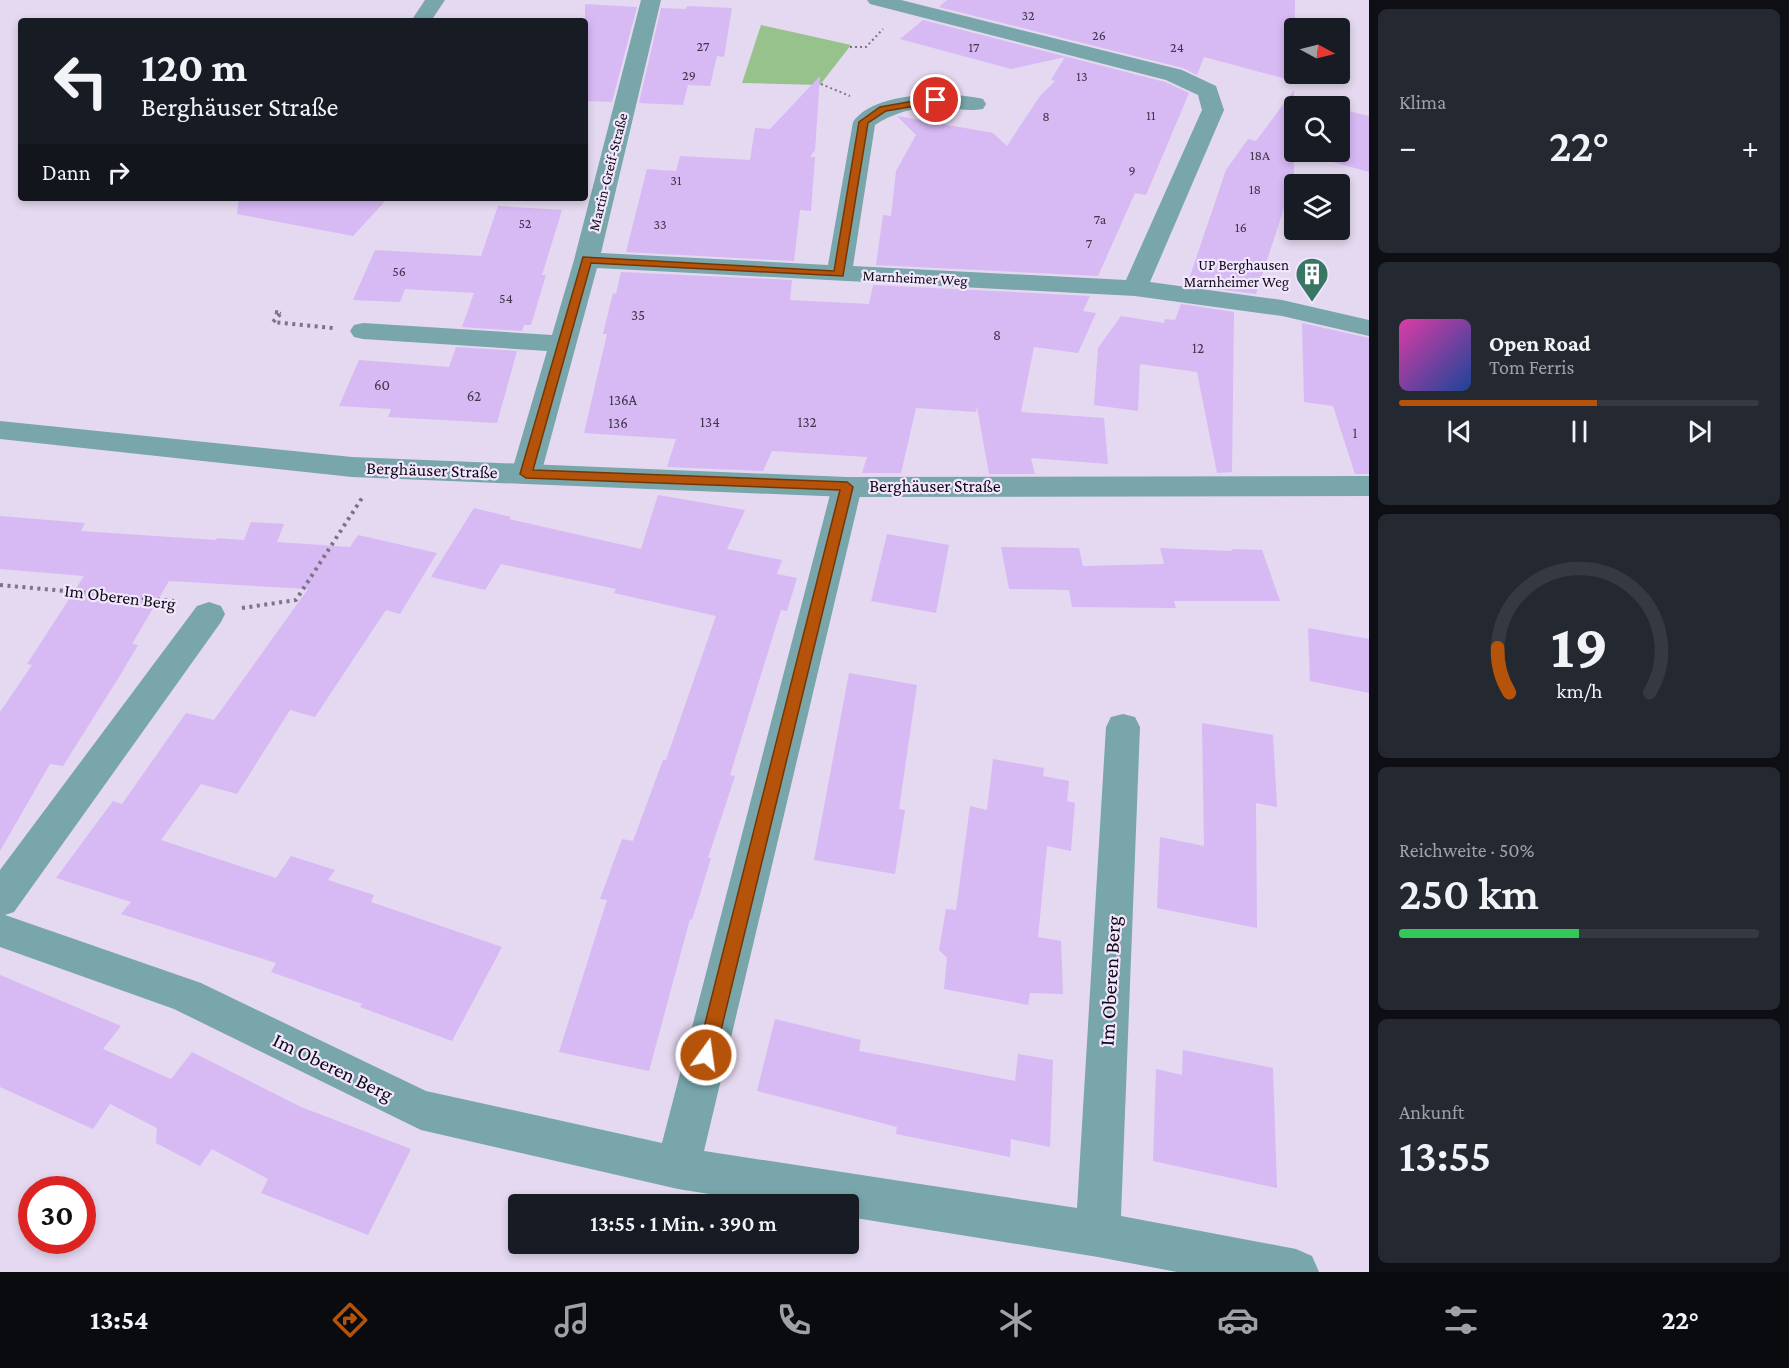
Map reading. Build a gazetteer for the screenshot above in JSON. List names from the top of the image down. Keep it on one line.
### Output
{"streets":{"street":["Martin-Greif-Straße","Marnheimer Weg","Berghäuser Straße","Im Oberen Berg"]},"crossings":[["Martin-Greif-Straße","Marnheimer Weg"],["Martin-Greif-Straße","Berghäuser Straße"]],"places":{"building":["UP Berghausen Marnheimer Weg"]},"house_numbers":["32","26","27","17","24","29","13","11","8","18A","9","31","18","7a","52","33","16","7","56","54","35","8","12","60","62","136A","134","132","136","1"],"north":"right","page":{"tile":["Klima",["Reichweite · 50%","250 km"],["Ankunft","13:55"]],"turn":["120 m","Berghäuser Straße"],"heat":["−","22°","+"],"then":"Dann","song":["Open Road","Tom Ferris"],"limit":"30","trip":"13:55 · 1 Min. · 390 m","tabs":["13:54","22°"],"gauge":["19","km/h"]}}
